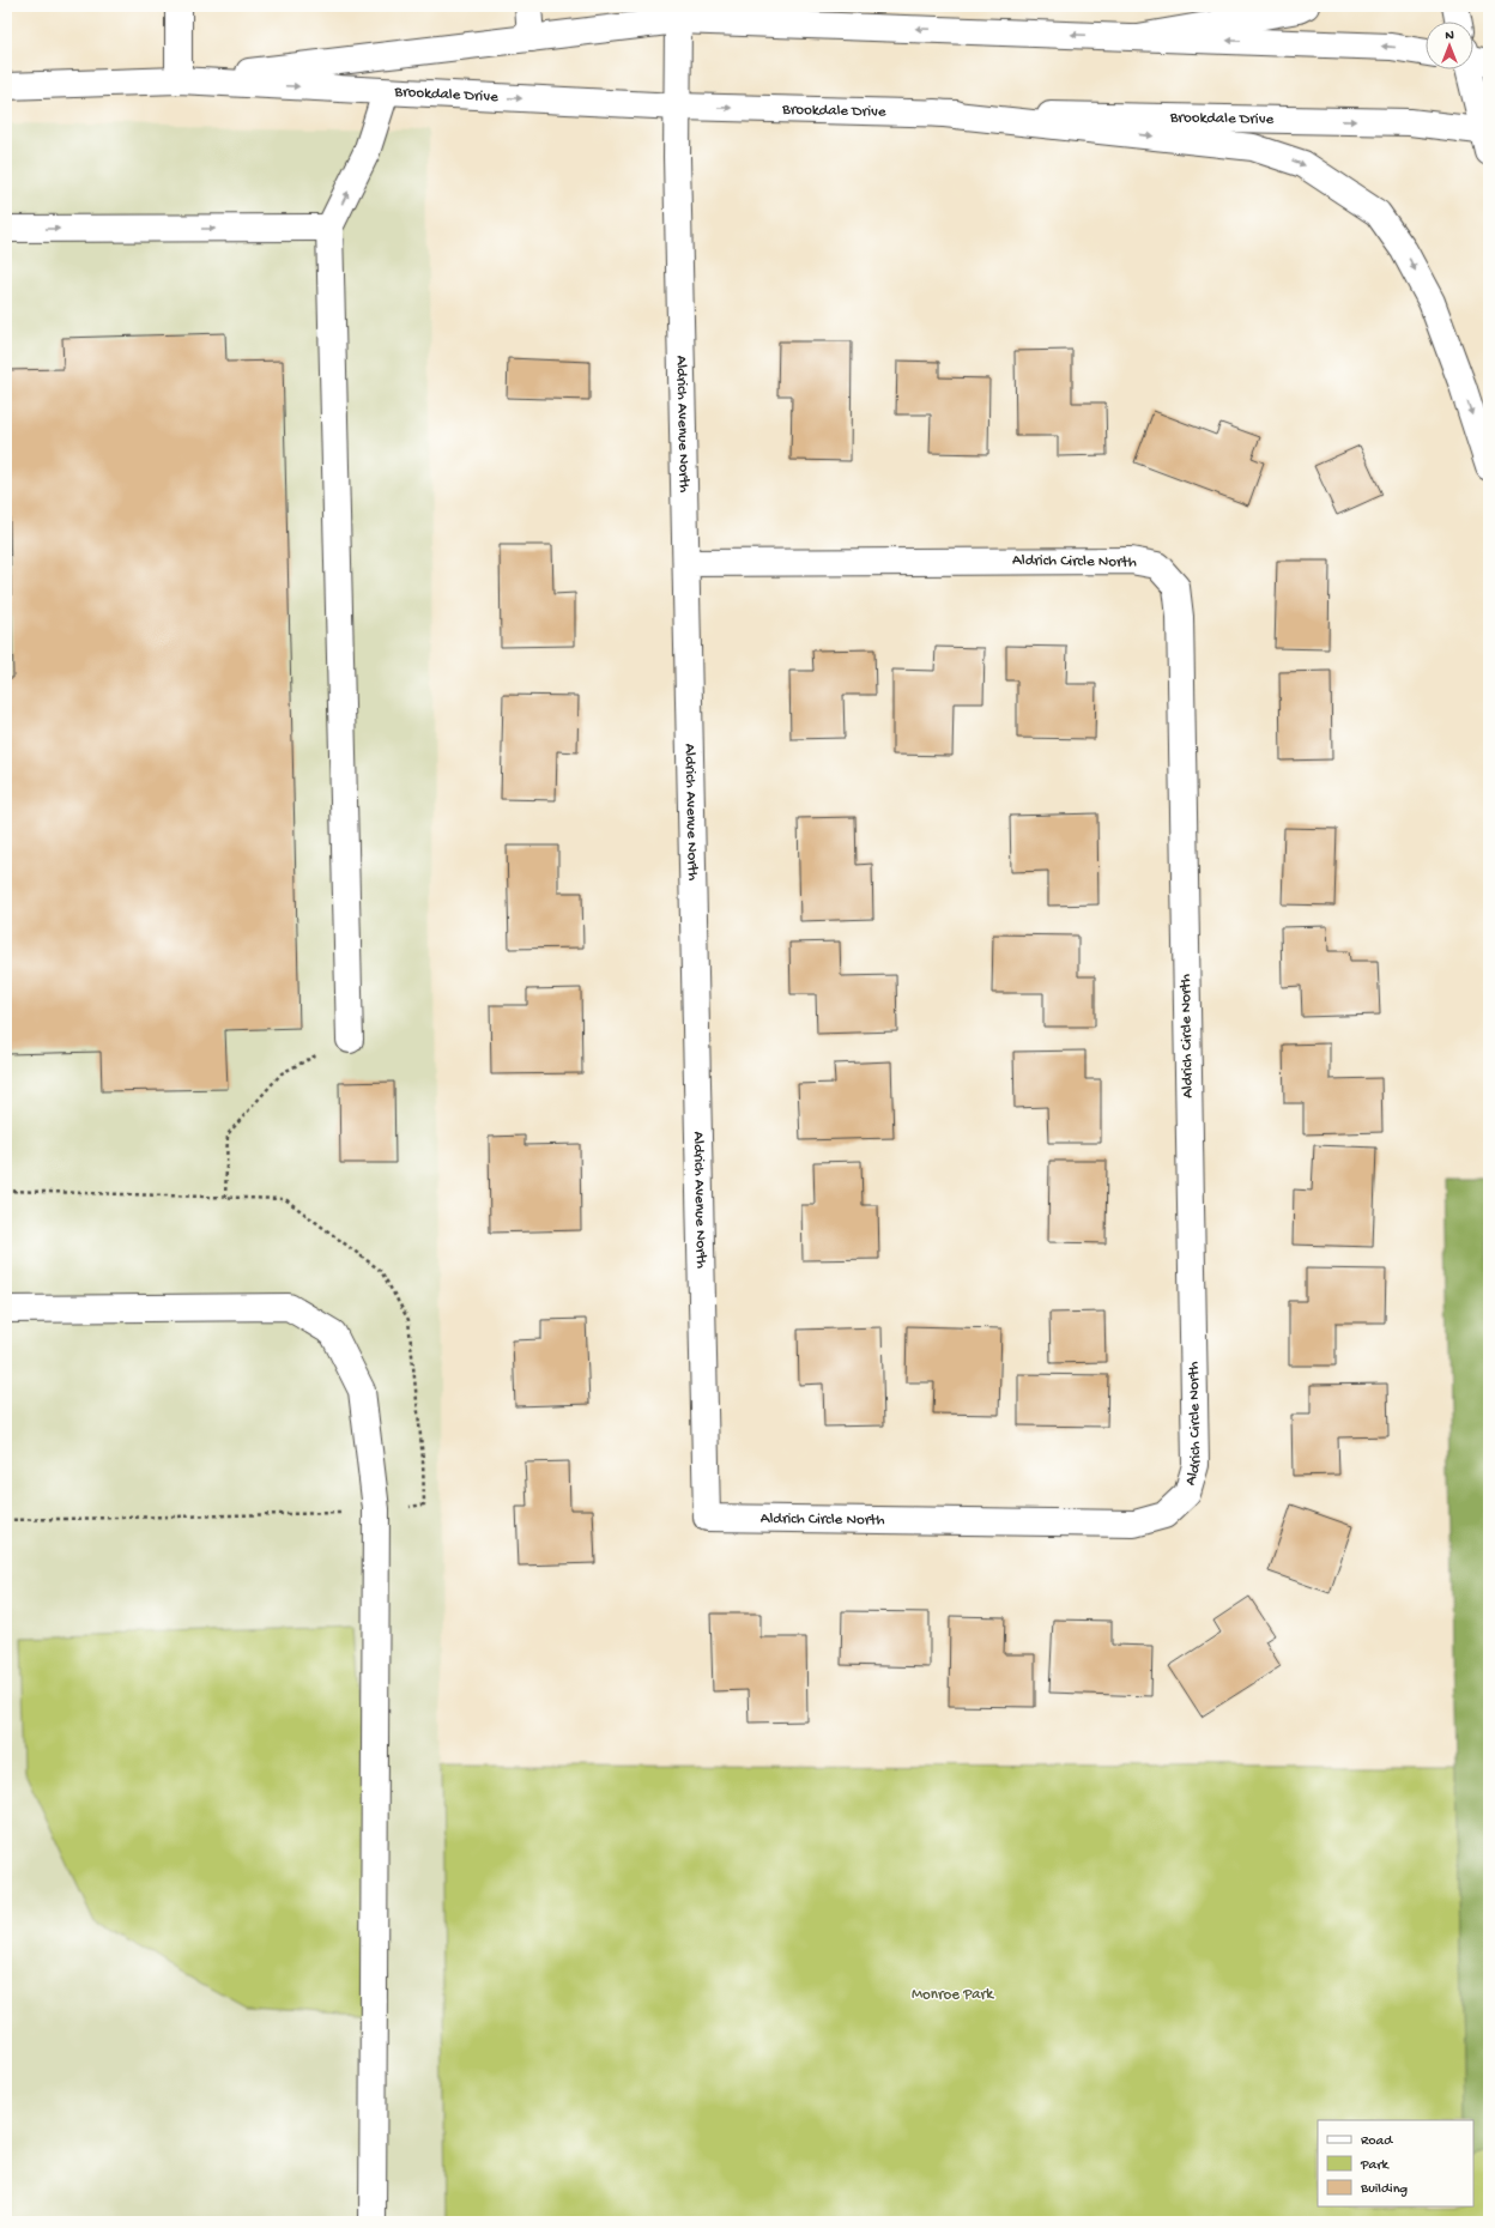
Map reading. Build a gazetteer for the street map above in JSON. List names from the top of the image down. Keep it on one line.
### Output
{"streets":{"main road":["Brookdale Drive","Aldrich Avenue North","Aldrich Circle North"]},"crossings":[["Brookdale Drive","Aldrich Avenue North"],["Aldrich Avenue North","Aldrich Circle North"]],"parks":["Monroe Park"],"legend":["Road","Park","Building"],"north":"top"}
